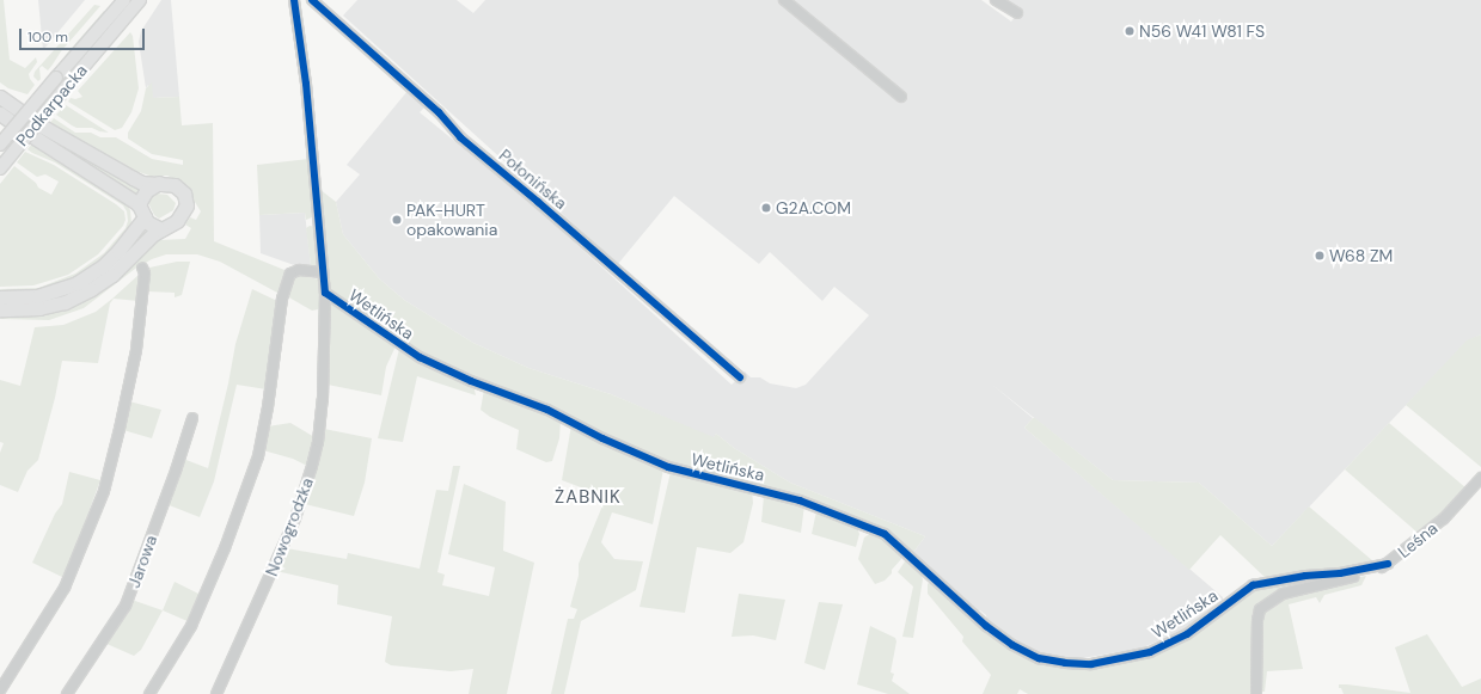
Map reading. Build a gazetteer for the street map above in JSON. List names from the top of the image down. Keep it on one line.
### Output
{"streets":{"main road":["Podkarpacka"],"street":["Połonińska","Wetlińska","Nowogrodzka","Leśna","Jarowa"]},"crossings":[["Wetlińska","Nowogrodzka"],["Wetlińska","Leśna"]],"districts":["ŻABNIK"],"places":["N56 W41 W81 FS","G2A.COM","PAK-HURT opakowania","W68 ZM"],"scale_bar":"100 m"}
